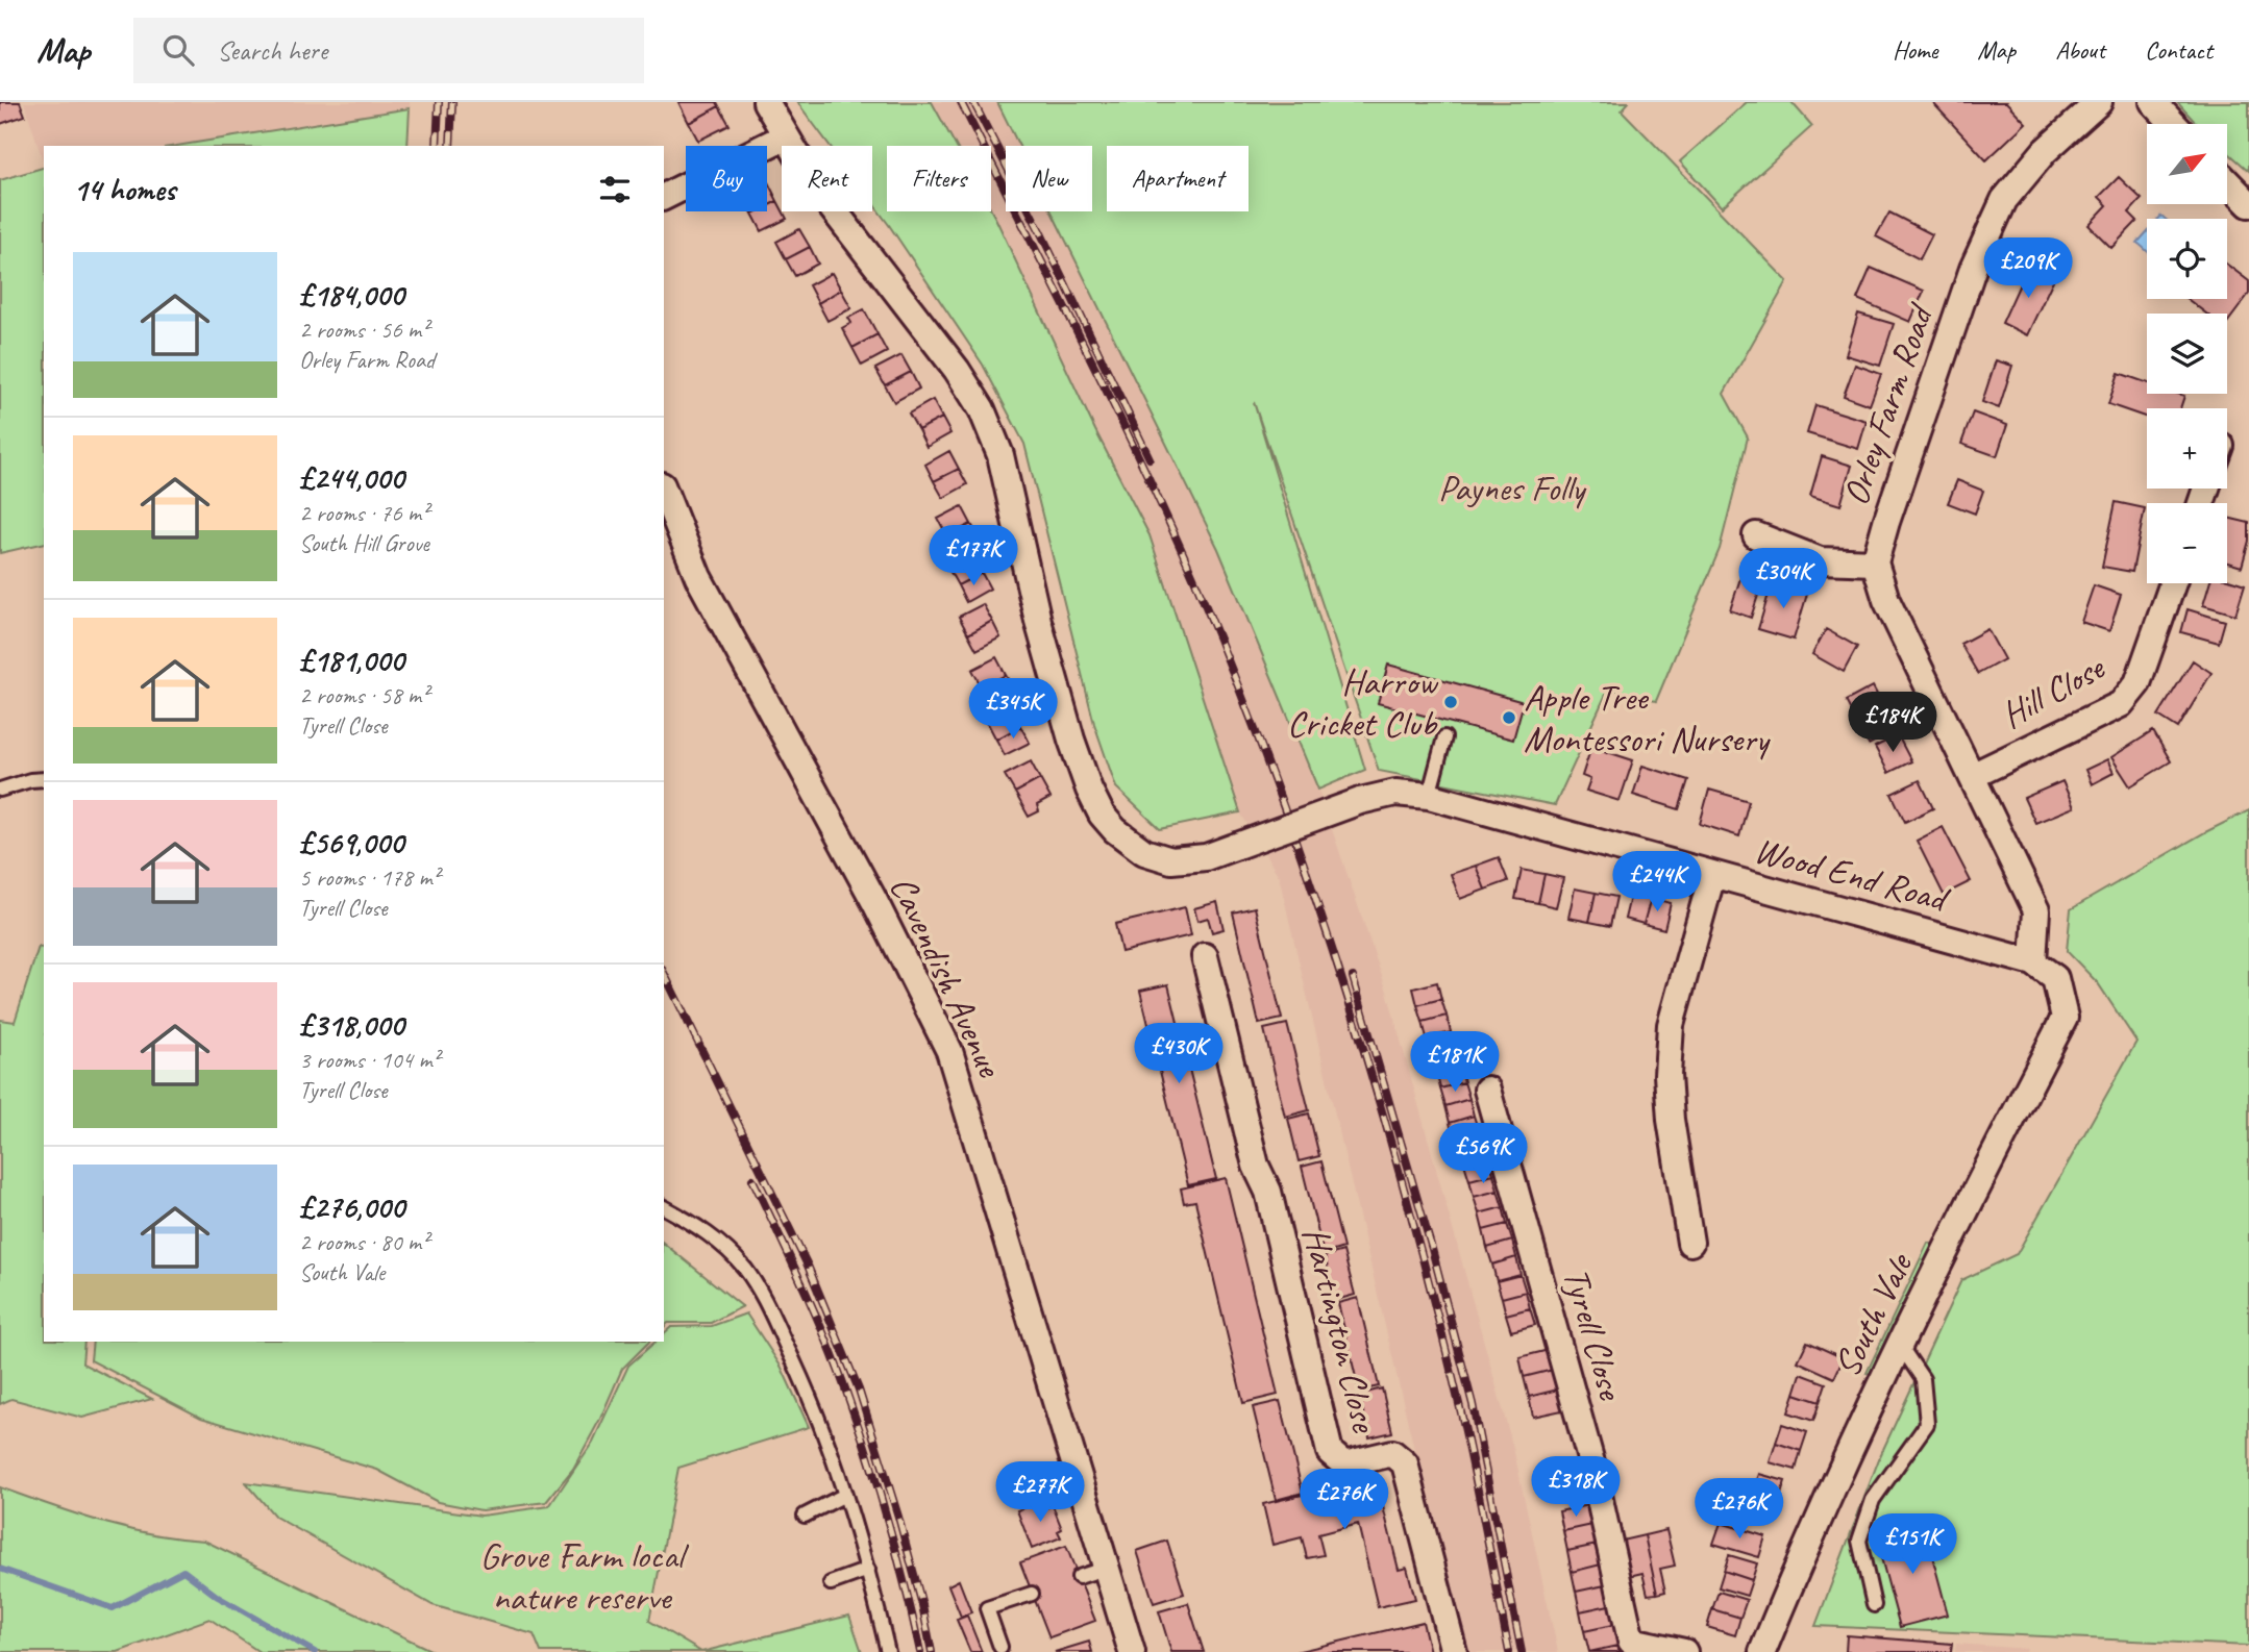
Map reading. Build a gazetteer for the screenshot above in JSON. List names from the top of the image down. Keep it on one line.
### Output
{"streets":{"street":["Orley Farm Road","Hill Close","Wood End Road","Cavendish Avenue","South Vale","Hartington Close","Tyrell Close"]},"crossings":[["Orley Farm Road","Hill Close"],["Orley Farm Road","Wood End Road"],["Orley Farm Road","South Vale"],["Wood End Road","South Vale"]],"parks":["Paynes Folly","Grove Farm local nature reserve"],"places":["Harrow Cricket Club","Apple Tree Montessori Nursery"],"north":"top right","page":{"header":"Map","search":"Search here","nav":["Home","Map","About","Contact"],"map_buttons":["+","−"],"chip":["Buy","Rent","Filters","New","Apartment"],"heading":"14 homes","list":[{"name":"£184,000","note":"2 rooms · 56 m² · Orley Farm Road"},{"name":"£244,000","note":"2 rooms · 76 m² · South Hill Grove"},{"name":"£181,000","note":"2 rooms · 58 m² · Tyrell Close"},{"name":"£569,000","note":"5 rooms · 178 m² · Tyrell Close"},{"name":"£318,000","note":"3 rooms · 104 m² · Tyrell Close"},{"name":"£276,000","note":"2 rooms · 80 m² · South Vale"}],"price":["£209K","£177K","£304K","£345K","£184K","£244K","£430K","£181K","£569K","£318K","£277K","£276K","£276K","£151K"]}}
